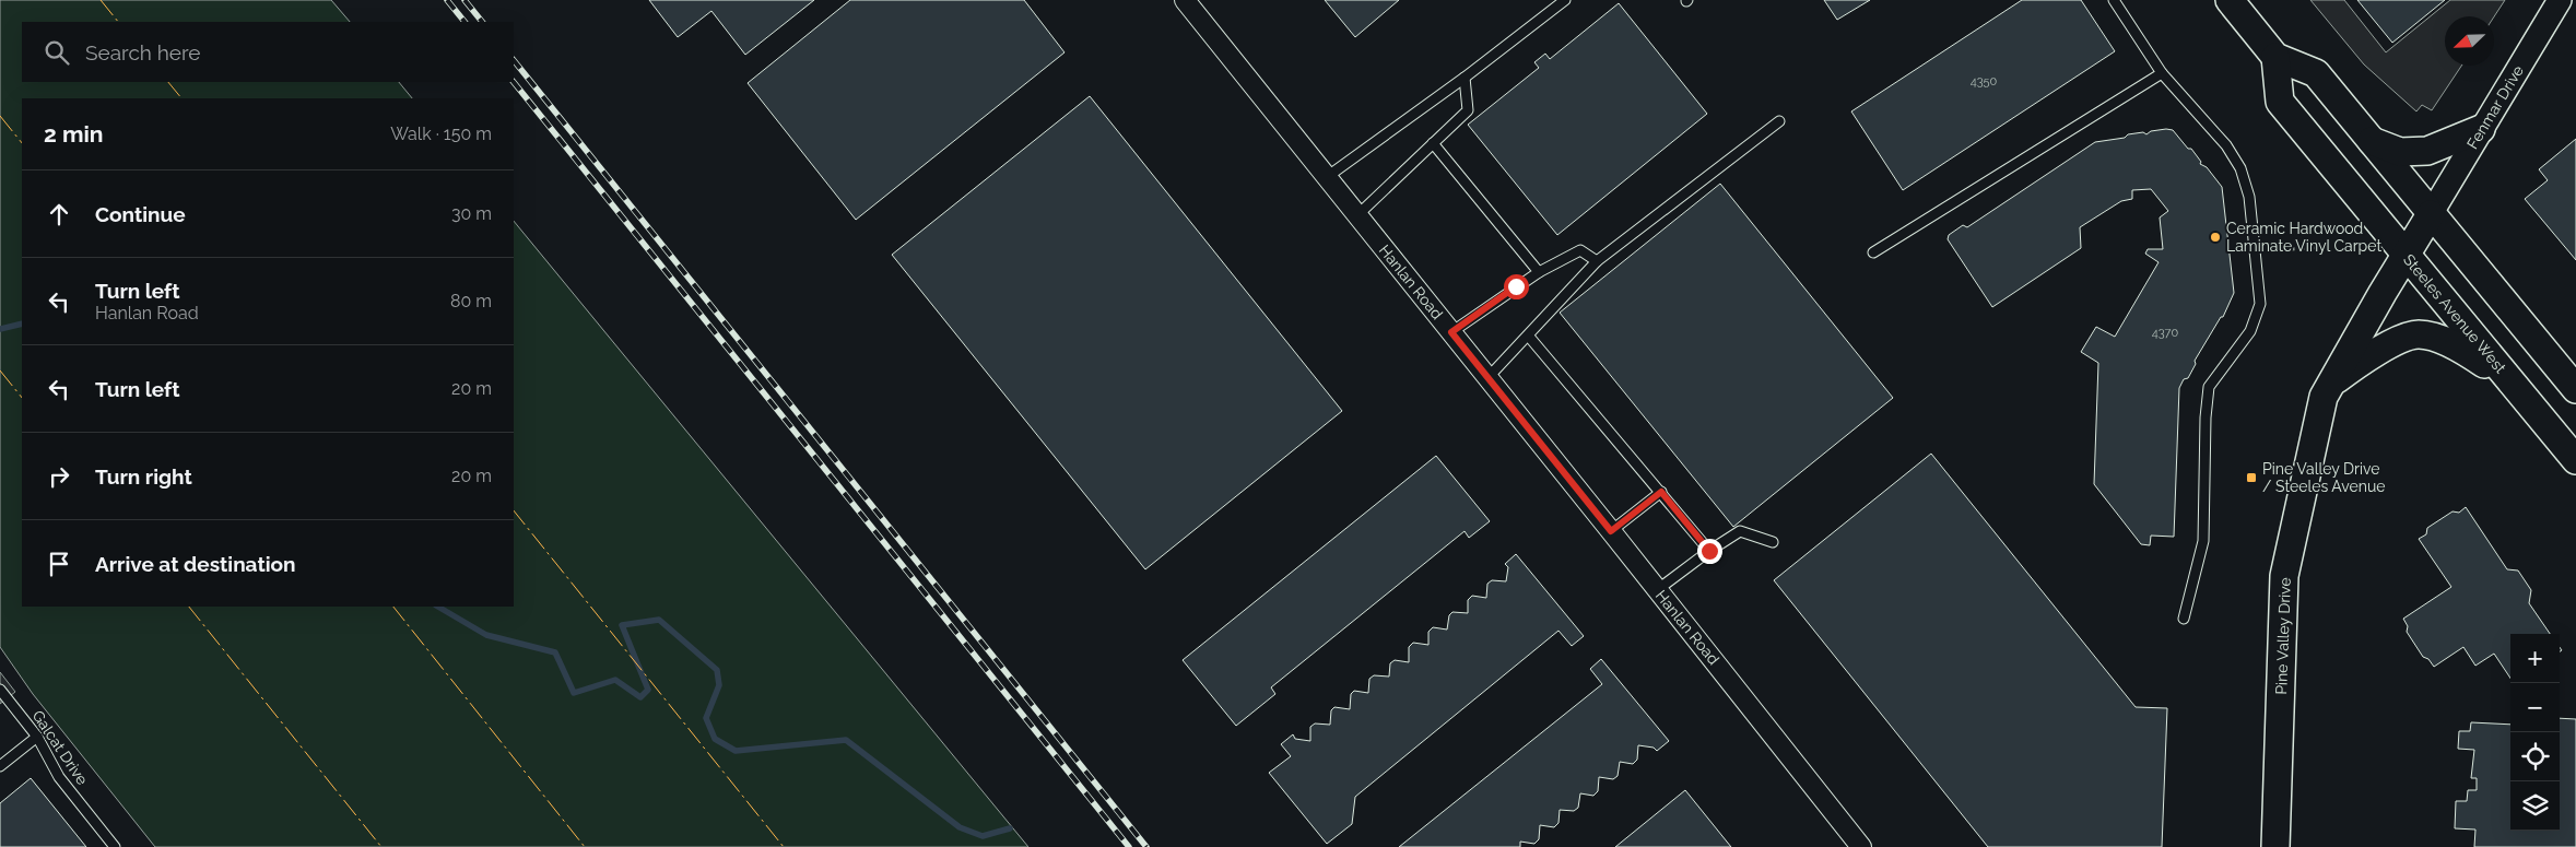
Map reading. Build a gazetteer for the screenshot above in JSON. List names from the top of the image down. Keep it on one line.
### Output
{"streets":{"main road":["Steeles Avenue West","Pine Valley Drive"],"street":["Fenmar Drive","Hanlan Road"],"lane":["Galcat Drive"]},"crossings":[["Fenmar Drive","Pine Valley Drive"],["Steeles Avenue West","Pine Valley Drive"]],"places":{"other":["Ceramic Hardwood Laminate Vinyl Carpet"],"transit":["Pine Valley Drive / Steeles Avenue"]},"house_numbers":["4350","4370"],"north":"bottom left","page":{"search":"Search here","heading":["2 min","Walk · 150 m"],"list":[["Continue","30 m"],["Turn left","Hanlan Road","80 m"],["Turn left","20 m"],["Turn right","20 m"],"Arrive at destination"],"map_buttons":["+","−"]}}
